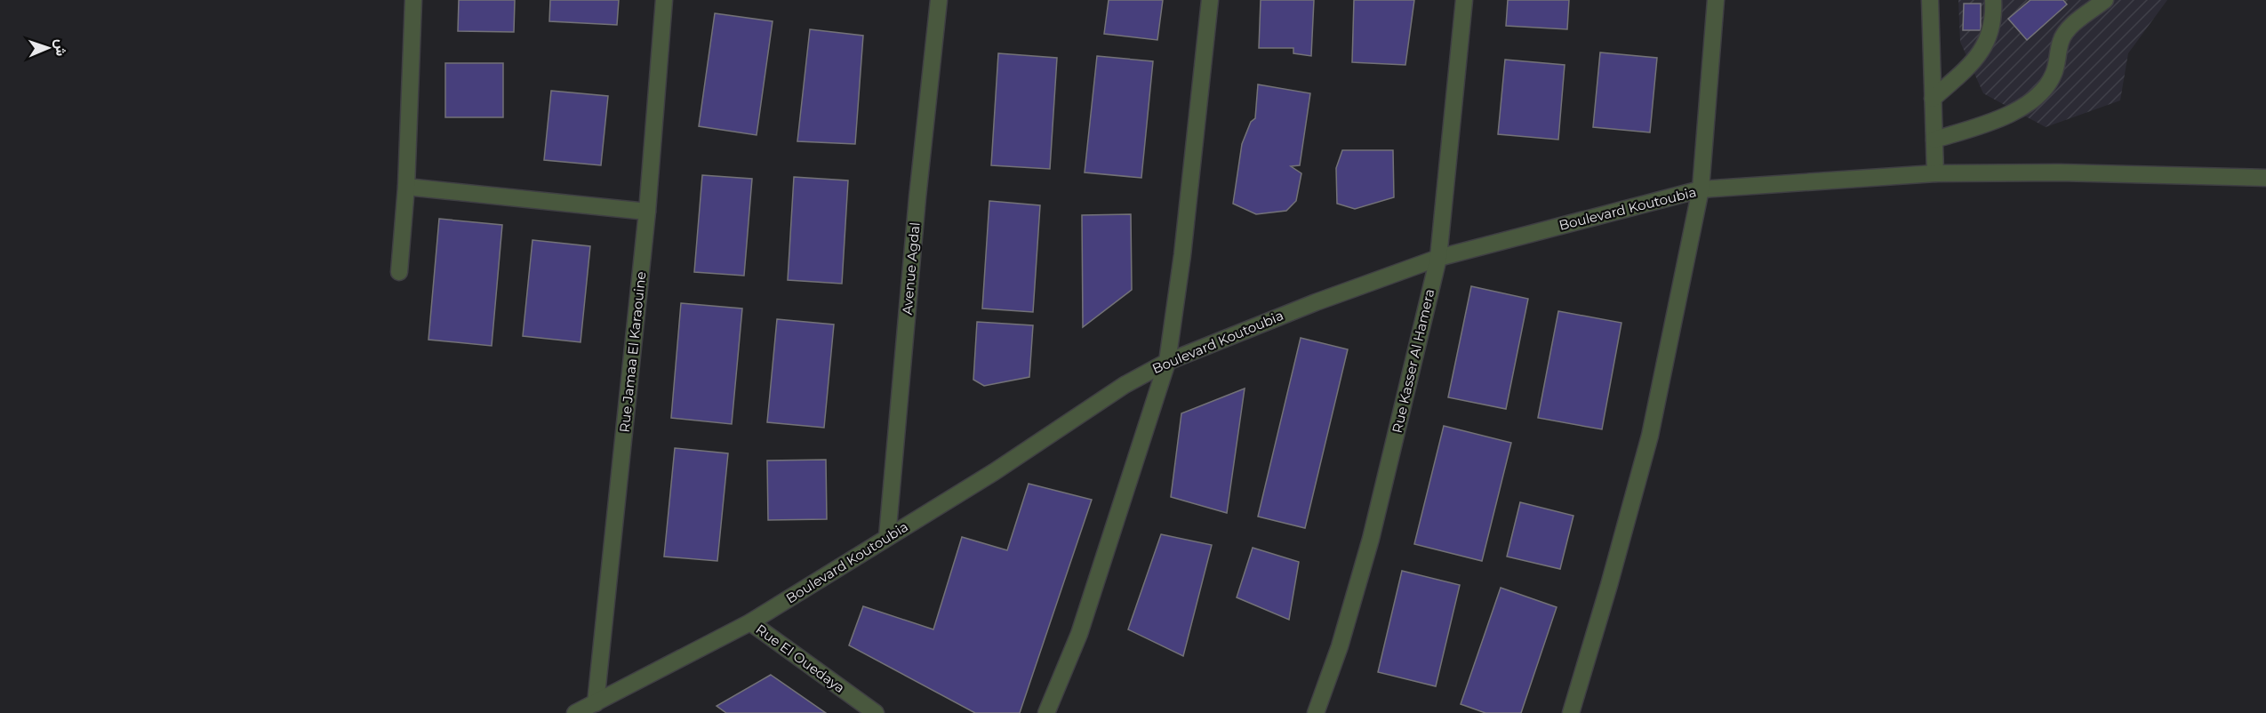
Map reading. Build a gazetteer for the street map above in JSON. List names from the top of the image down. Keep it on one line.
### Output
{"streets":{"street":["Boulevard Koutoubia","Avenue Agdal","Rue Jamaa El Karaouine","Rue Kasser Al Hamera","Rue El Ouedaya"]},"crossings":[["Boulevard Koutoubia","Avenue Agdal"],["Boulevard Koutoubia","Rue Jamaa El Karaouine"],["Boulevard Koutoubia","Rue Kasser Al Hamera"],["Boulevard Koutoubia","Rue El Ouedaya"]],"north":"right"}
